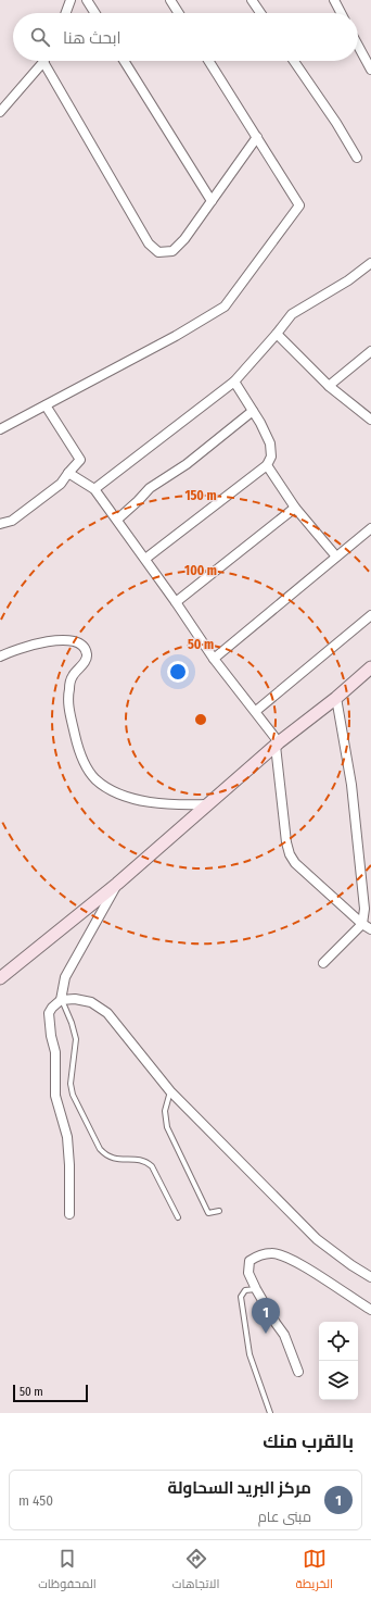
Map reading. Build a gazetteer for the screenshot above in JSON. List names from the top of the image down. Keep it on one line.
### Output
{"scale_bar":"50 m","page":{"search":"ابحث هنا","pins":"1","scale":"50 m","heading":"بالقرب منك","list":[{"mark":"1","name":"مركز البريد السحاولة","note":"مبنى عام","value":"450 m"}],"nav":["الخريطة","الاتجاهات","المحفوظات"]},"rings":["150 m","100 m","50 m"]}
